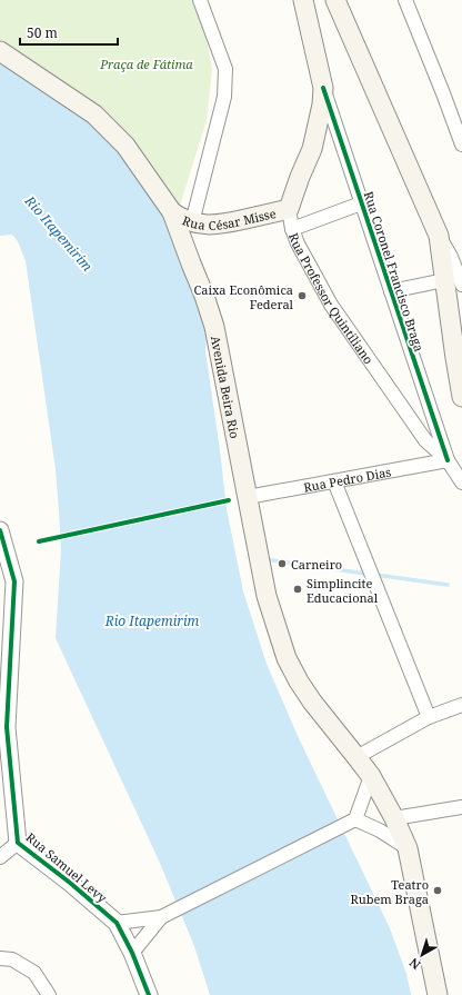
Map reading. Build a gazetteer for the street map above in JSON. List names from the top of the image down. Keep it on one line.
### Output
{"streets":{"main road":["Rua César Misse","Rua Coronel Francisco Braga","Rua Professor Quintiliano","Avenida Beira Rio"],"street":["Rua Pedro Dias","Rua Samuel Levy"]},"crossings":[["Rua César Misse","Rua Professor Quintiliano"],["Rua César Misse","Avenida Beira Rio"],["Rua Coronel Francisco Braga","Rua Professor Quintiliano"],["Rua Coronel Francisco Braga","Rua Pedro Dias"],["Rua Professor Quintiliano","Rua Pedro Dias"],["Avenida Beira Rio","Rua Pedro Dias"]],"water":["Rio Itapemirim"],"parks":["Praça de Fátima"],"places":["Caixa Econômica Federal","Carneiro","Simplincite Educacional","Teatro Rubem Braga"],"scale_bar":"50 m","north":"bottom left"}
